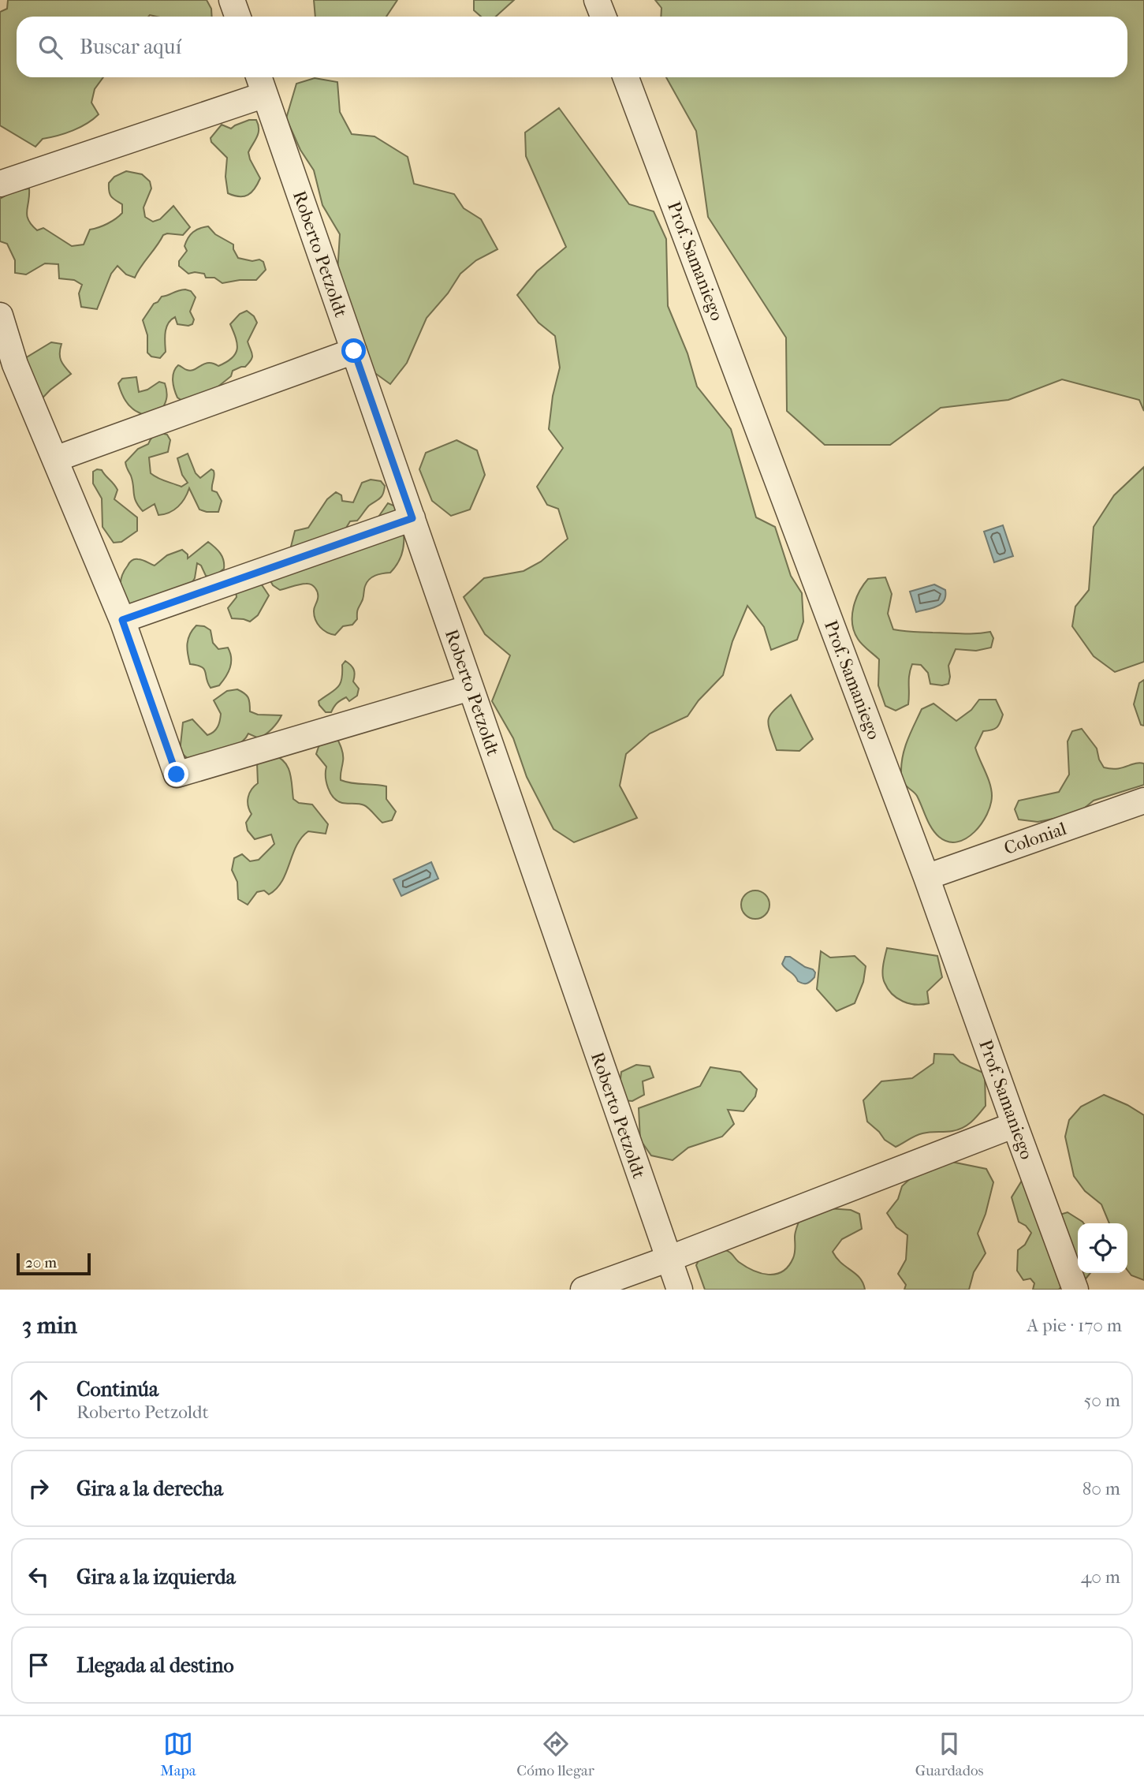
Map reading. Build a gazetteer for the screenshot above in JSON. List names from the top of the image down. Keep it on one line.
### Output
{"streets":{"street":["Roberto Petzoldt","Prof. Samaniego","Colonial"]},"crossings":[["Prof. Samaniego","Colonial"]],"scale_bar":"20 m","page":{"search":"Buscar aquí","scale":"20 m","heading":["3 min","A pie · 170 m"],"list":[["Continúa","Roberto Petzoldt","50 m"],["Gira a la derecha","80 m"],["Gira a la izquierda","40 m"],"Llegada al destino"],"nav":["Mapa","Cómo llegar","Guardados"]}}
